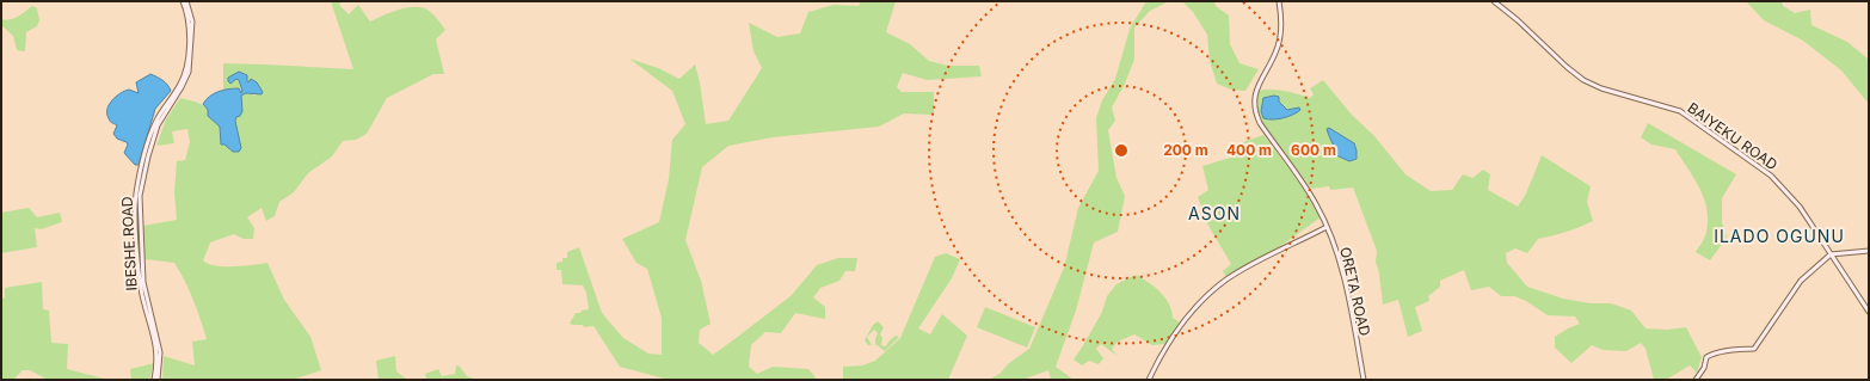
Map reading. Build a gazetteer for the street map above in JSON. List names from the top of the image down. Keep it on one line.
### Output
{"streets":{"main road":["BAIYEKU ROAD","IBESHE ROAD","ORETA ROAD"]},"districts":["ASON","ILADO OGUNU"],"rings":["200 m","400 m","600 m"]}
